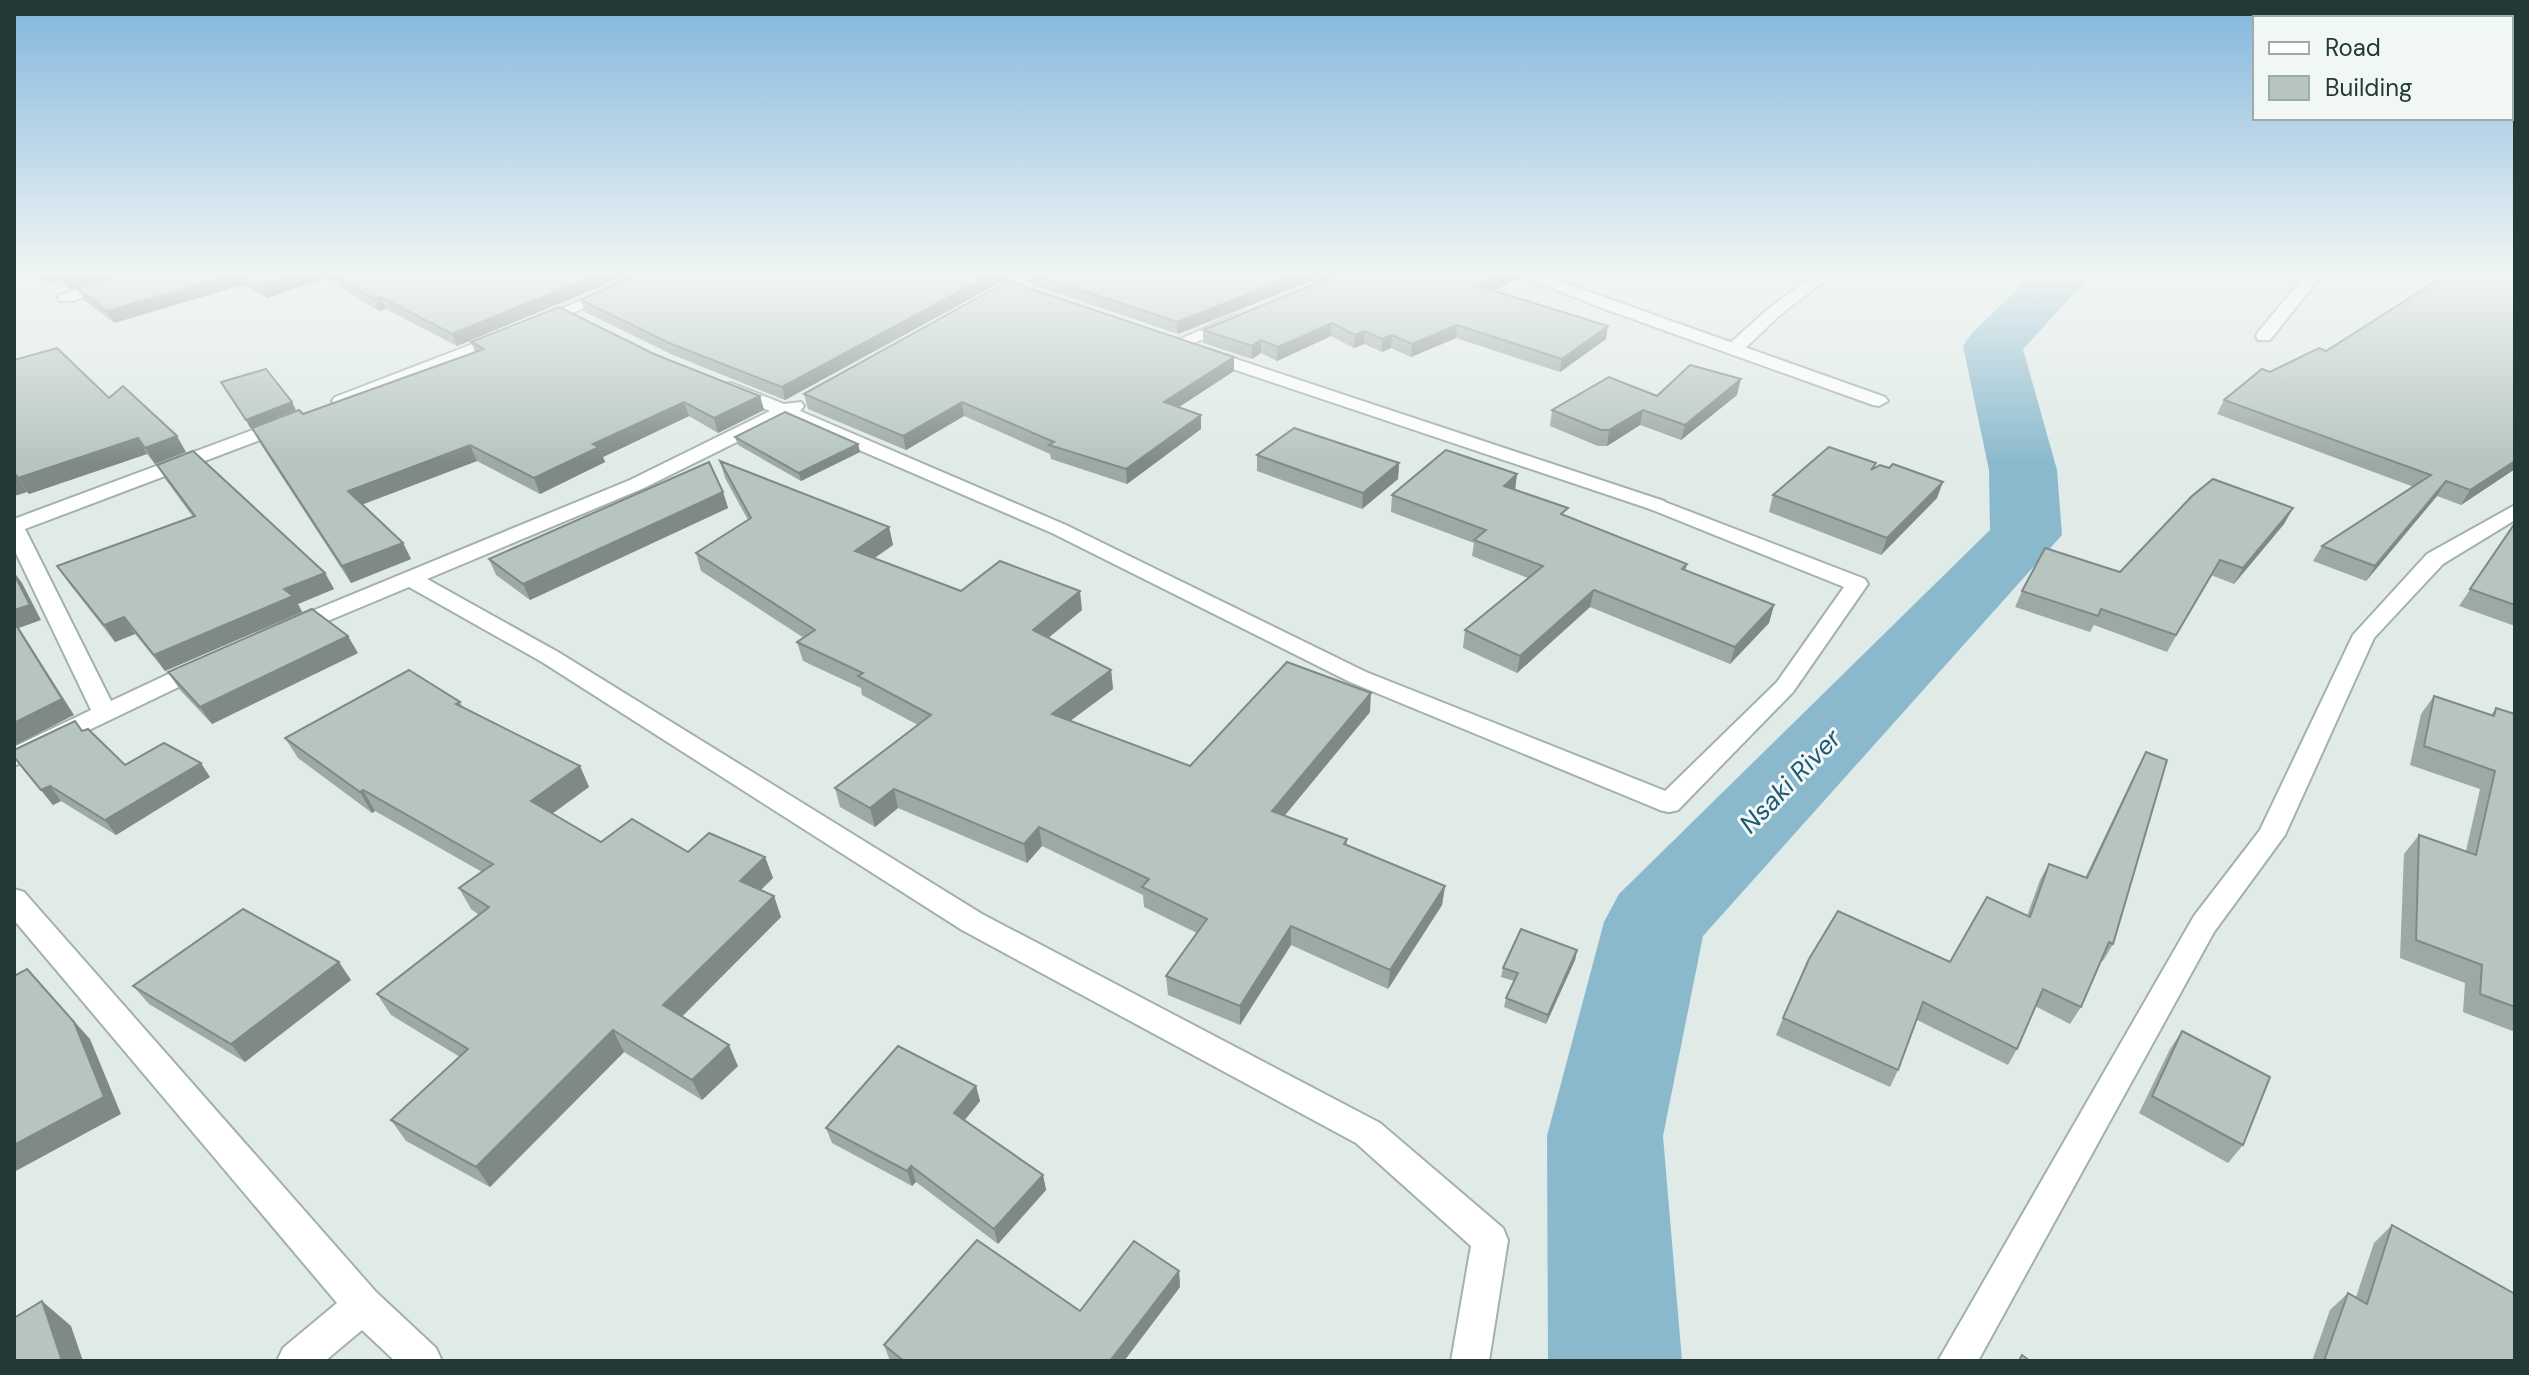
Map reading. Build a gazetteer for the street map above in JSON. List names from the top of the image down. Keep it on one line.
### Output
{"water":["Nsaki River"],"legend":["Road","Building"]}
